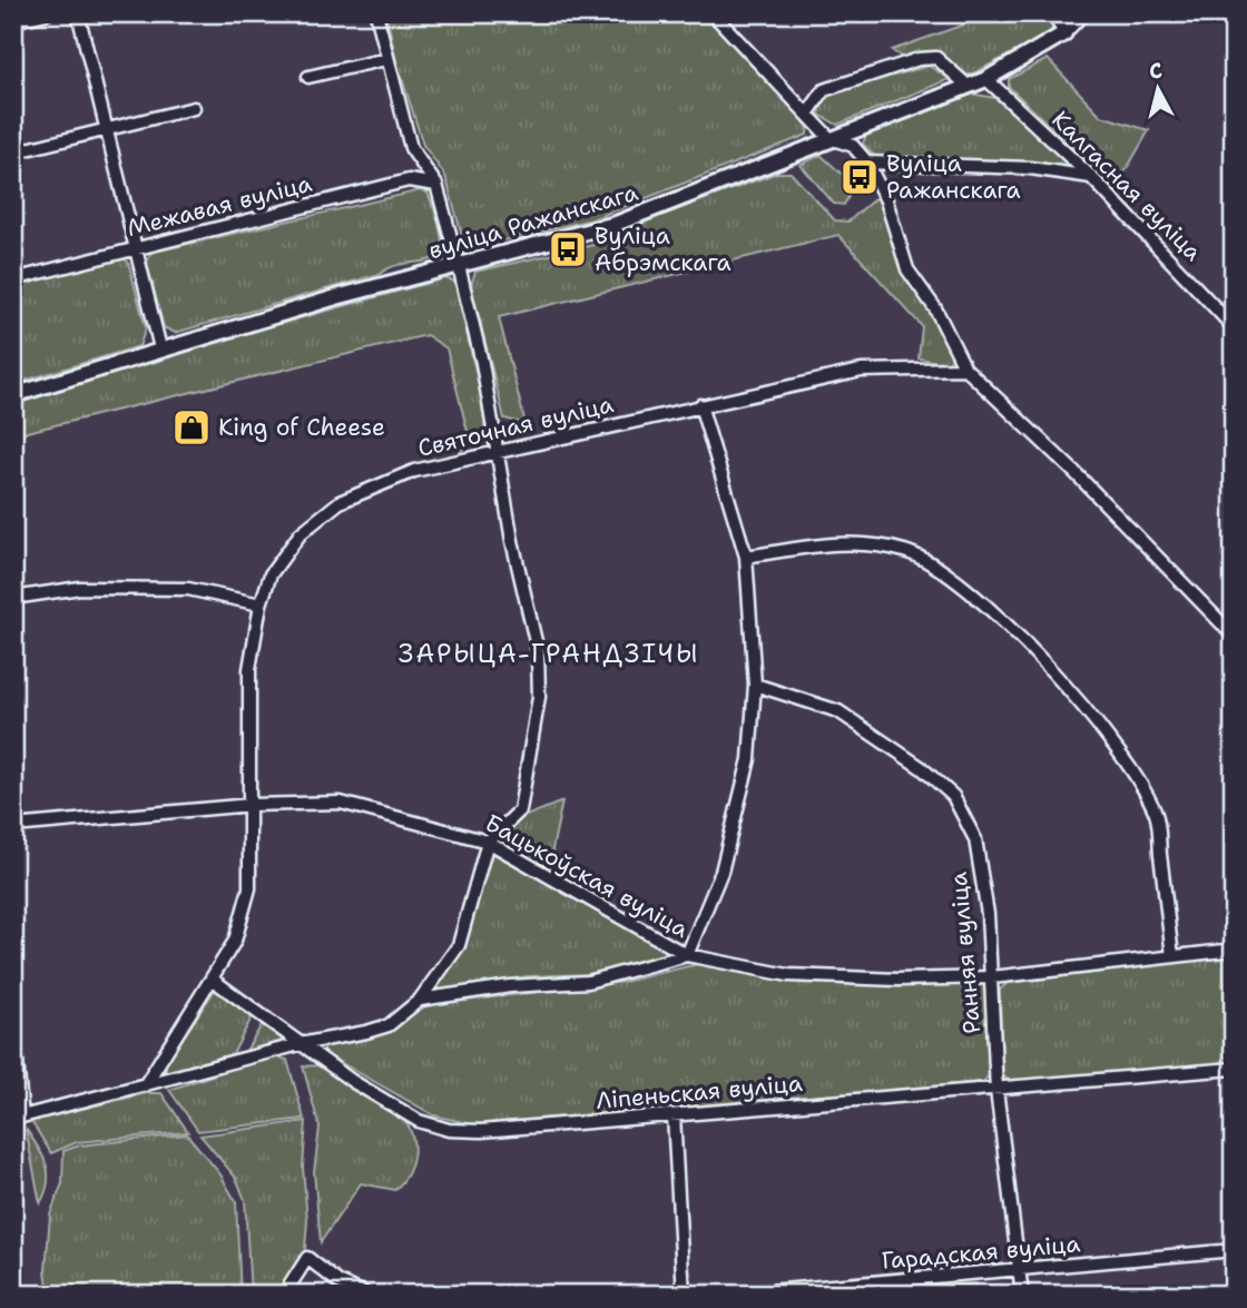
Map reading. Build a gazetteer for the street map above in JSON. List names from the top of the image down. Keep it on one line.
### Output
{"streets":{"street":["Калгасная вуліца","Межавая вуліца","вуліца Ражанскага","Святочная вуліца","Бацькоўская вуліца","Ранняя вуліца","Ліпеньская вуліца","Гарадская вуліца"]},"crossings":[["Калгасная вуліца","вуліца Ражанскага"],["Святочная вуліца","Бацькоўская вуліца"],["Святочная вуліца","Ліпеньская вуліца"],["Бацькоўская вуліца","Ранняя вуліца"],["Ранняя вуліца","Ліпеньская вуліца"],["Ранняя вуліца","Гарадская вуліца"]],"districts":["ЗАРЫЦА-ГРАНДЗІЧЫ"],"places":{"bus stop":["Вуліца Ражанскага","Вуліца Абрэмскага"],"shop":["King of Cheese"]},"north":"top"}
